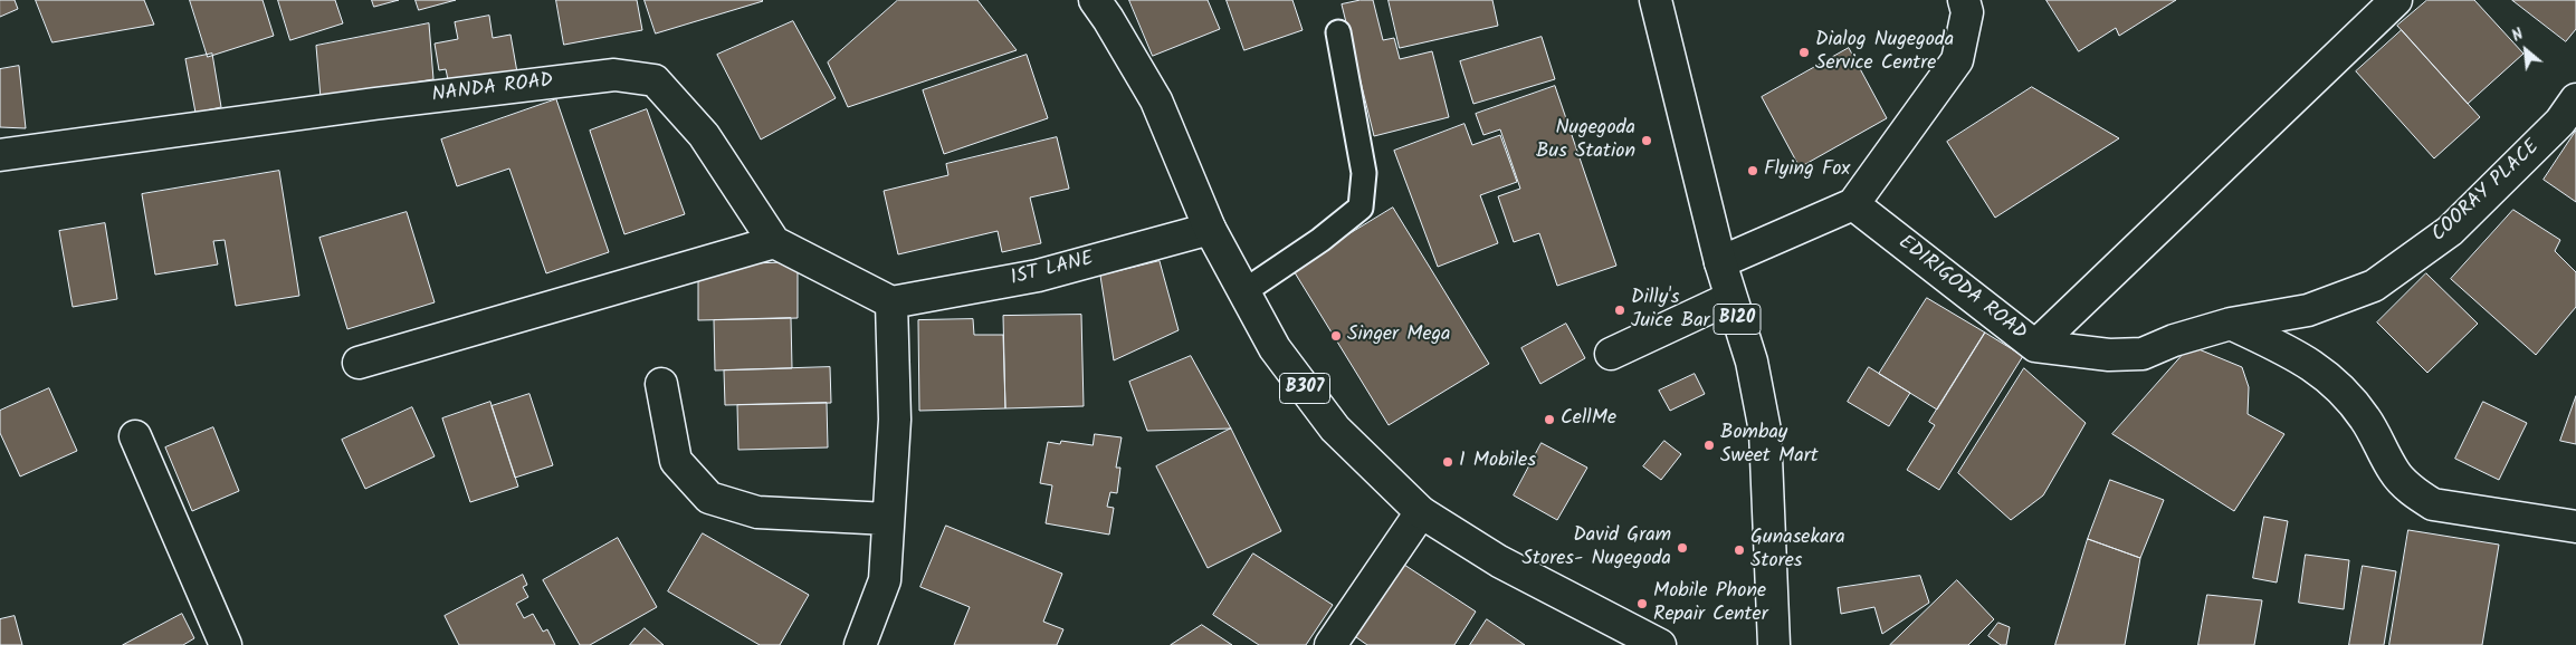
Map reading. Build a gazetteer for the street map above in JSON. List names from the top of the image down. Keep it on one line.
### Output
{"streets":{"street":["NANDA ROAD","COORAY PLACE","1ST LANE","EDIRIGODA ROAD","B120","B307"]},"crossings":[["COORAY PLACE","EDIRIGODA ROAD"],["1ST LANE","B307"]],"places":["Dialog Nugegoda Service Centre","Nugegoda Bus Station","Flying Fox","Dilly's Juice Bar","Singer Mega","CellMe","Bombay Sweet Mart","I Mobiles","David Gram Stores- Nugegoda","Gunasekara Stores","Mobile Phone Repair Center"],"north":"top left"}
